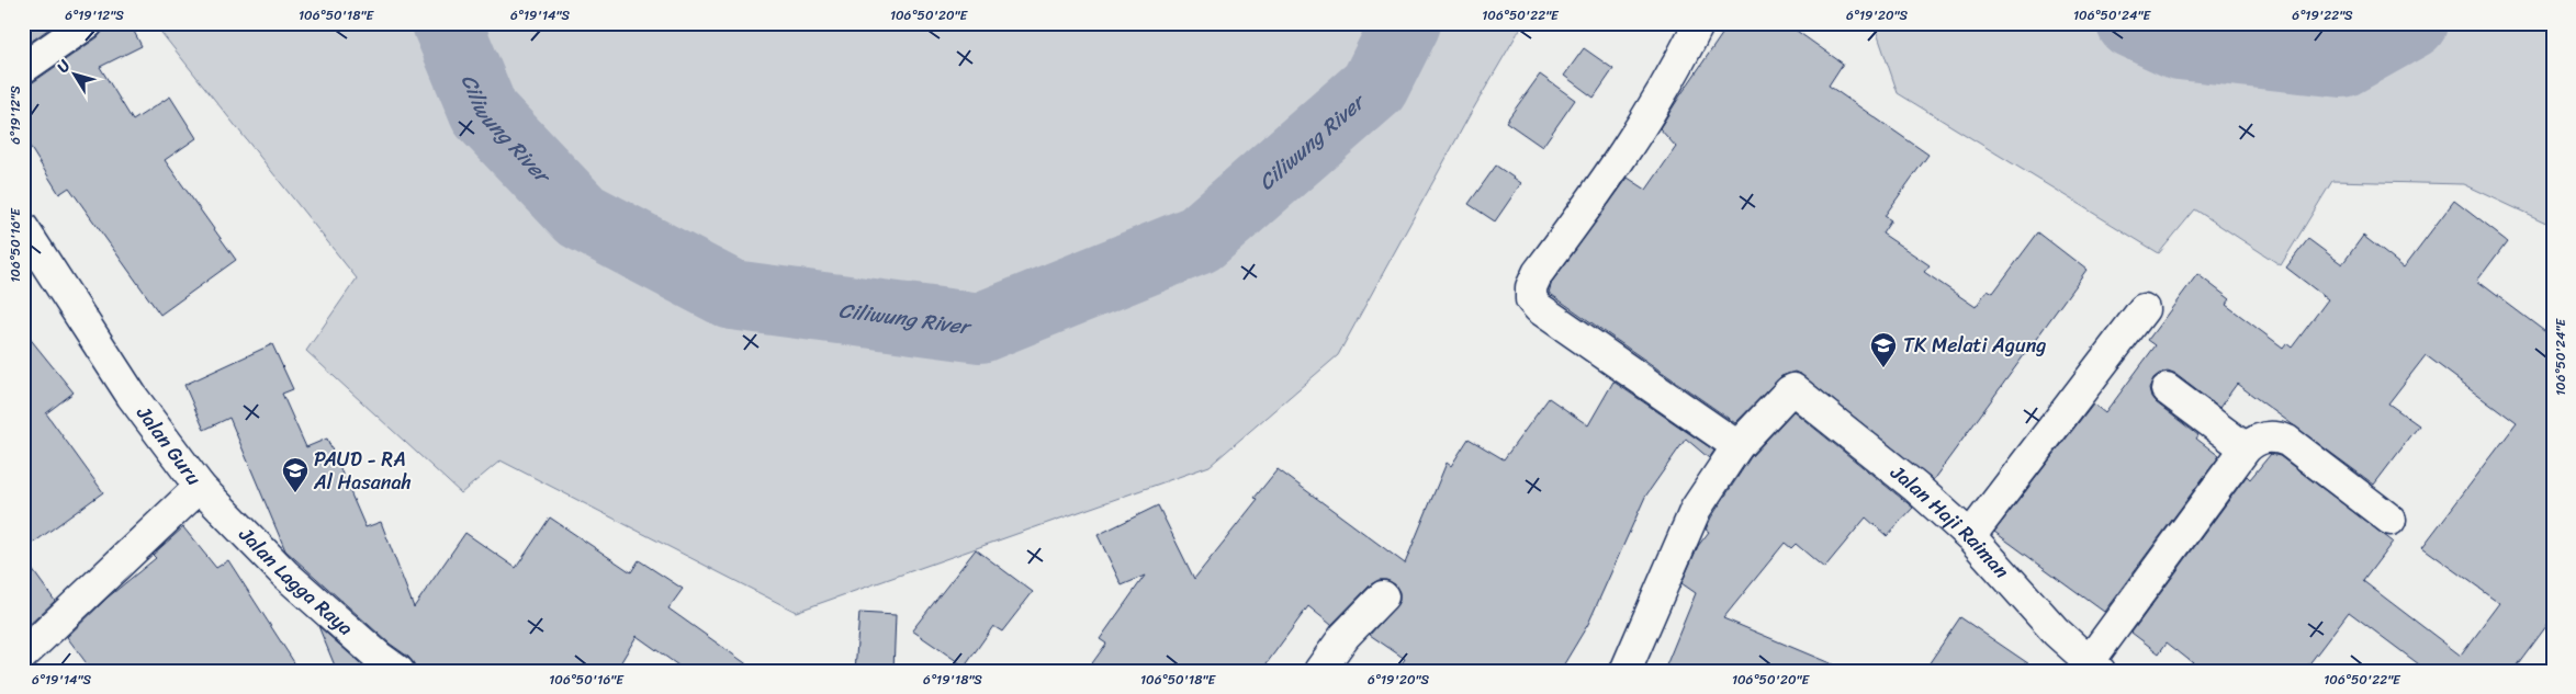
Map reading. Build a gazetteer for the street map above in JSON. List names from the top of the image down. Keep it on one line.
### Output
{"streets":{"street":["Jalan Guru","Jalan Haji Raiman","Jalan Lagga Raya"]},"crossings":[["Jalan Guru","Jalan Lagga Raya"]],"water":["Ciliwung River"],"places":{"school or university":["TK Melati Agung","PAUD - RA Al Hasanah"]},"north":"top left","coordinates":["6°19'12\"S","106°50'18\"E","6°19'14\"S","106°50'20\"E","106°50'22\"E","6°19'20\"S","106°50'24\"E","6°19'22\"S","106°50'16\"E","6°19'18\"S"]}
